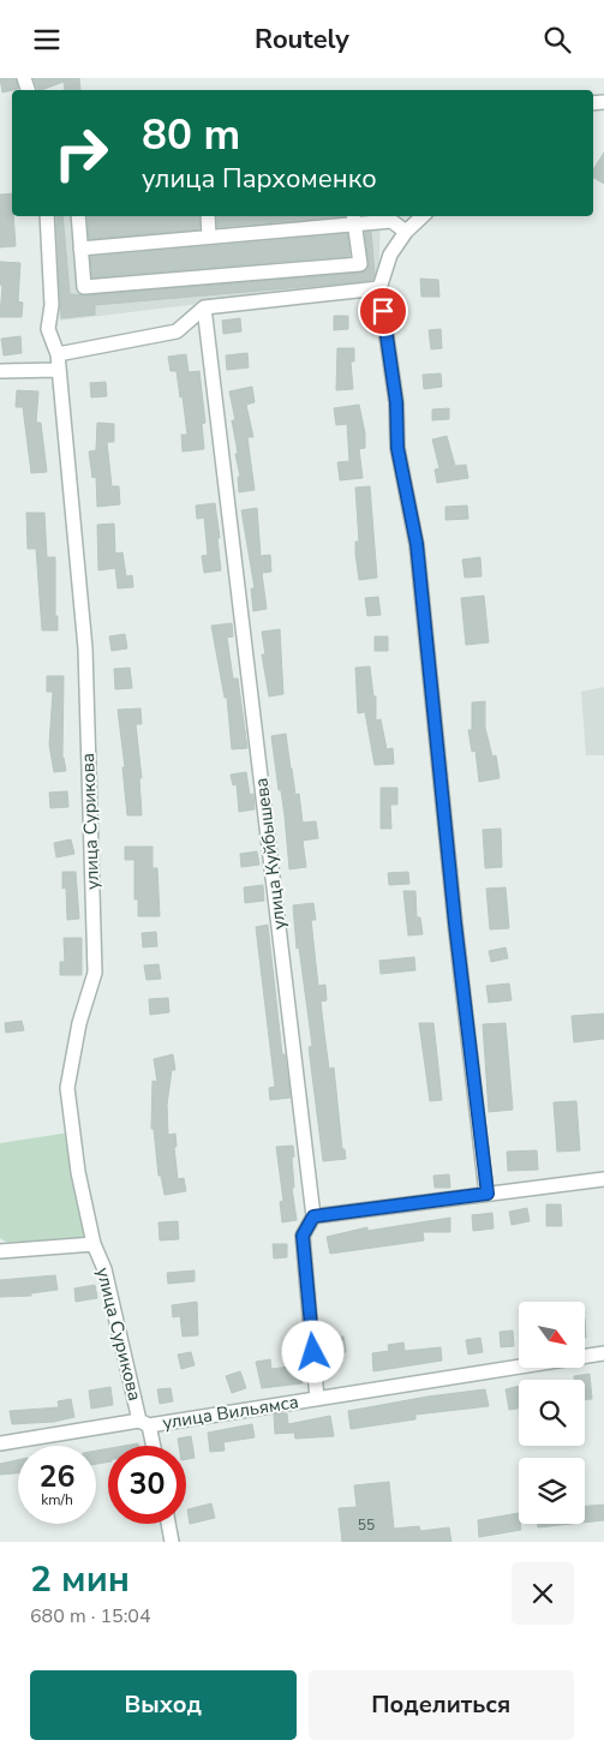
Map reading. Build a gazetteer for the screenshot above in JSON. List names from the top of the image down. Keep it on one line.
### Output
{"streets":{"street":["улица Сурикова","улица Куйбышева","улица Вильямса"]},"crossings":[["улица Сурикова","улица Вильямса"],["улица Куйбышева","улица Вильямса"]],"house_numbers":["55"],"north":"bottom right","page":{"header":"Routely","turn":["80 m","улица Пархоменко"],"speed":"26 km/h","limit":"30","heading":["2 мин","680 m · 15:04"],"buttons":["Выход","Поделиться"]}}
